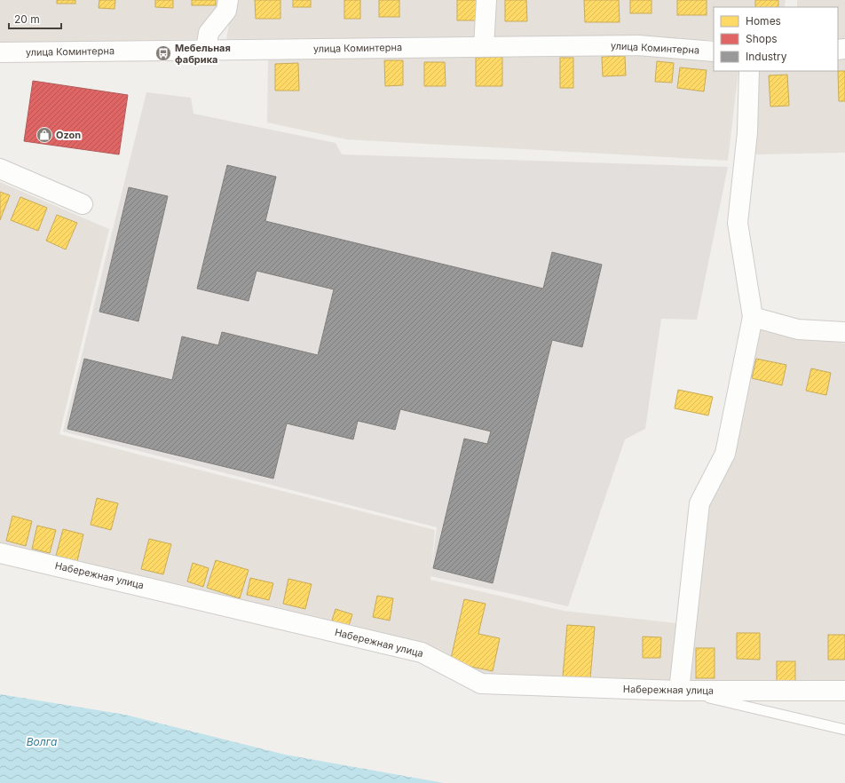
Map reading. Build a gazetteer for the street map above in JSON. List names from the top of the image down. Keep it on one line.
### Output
{"streets":{"street":["улица Коминтерна","Набережная улица"]},"water":["Волга"],"places":{"bus stop":["Мебельная фабрика"],"shop":["Ozon"]},"legend":["Homes","Shops","Industry"],"scale_bar":"20 m"}
